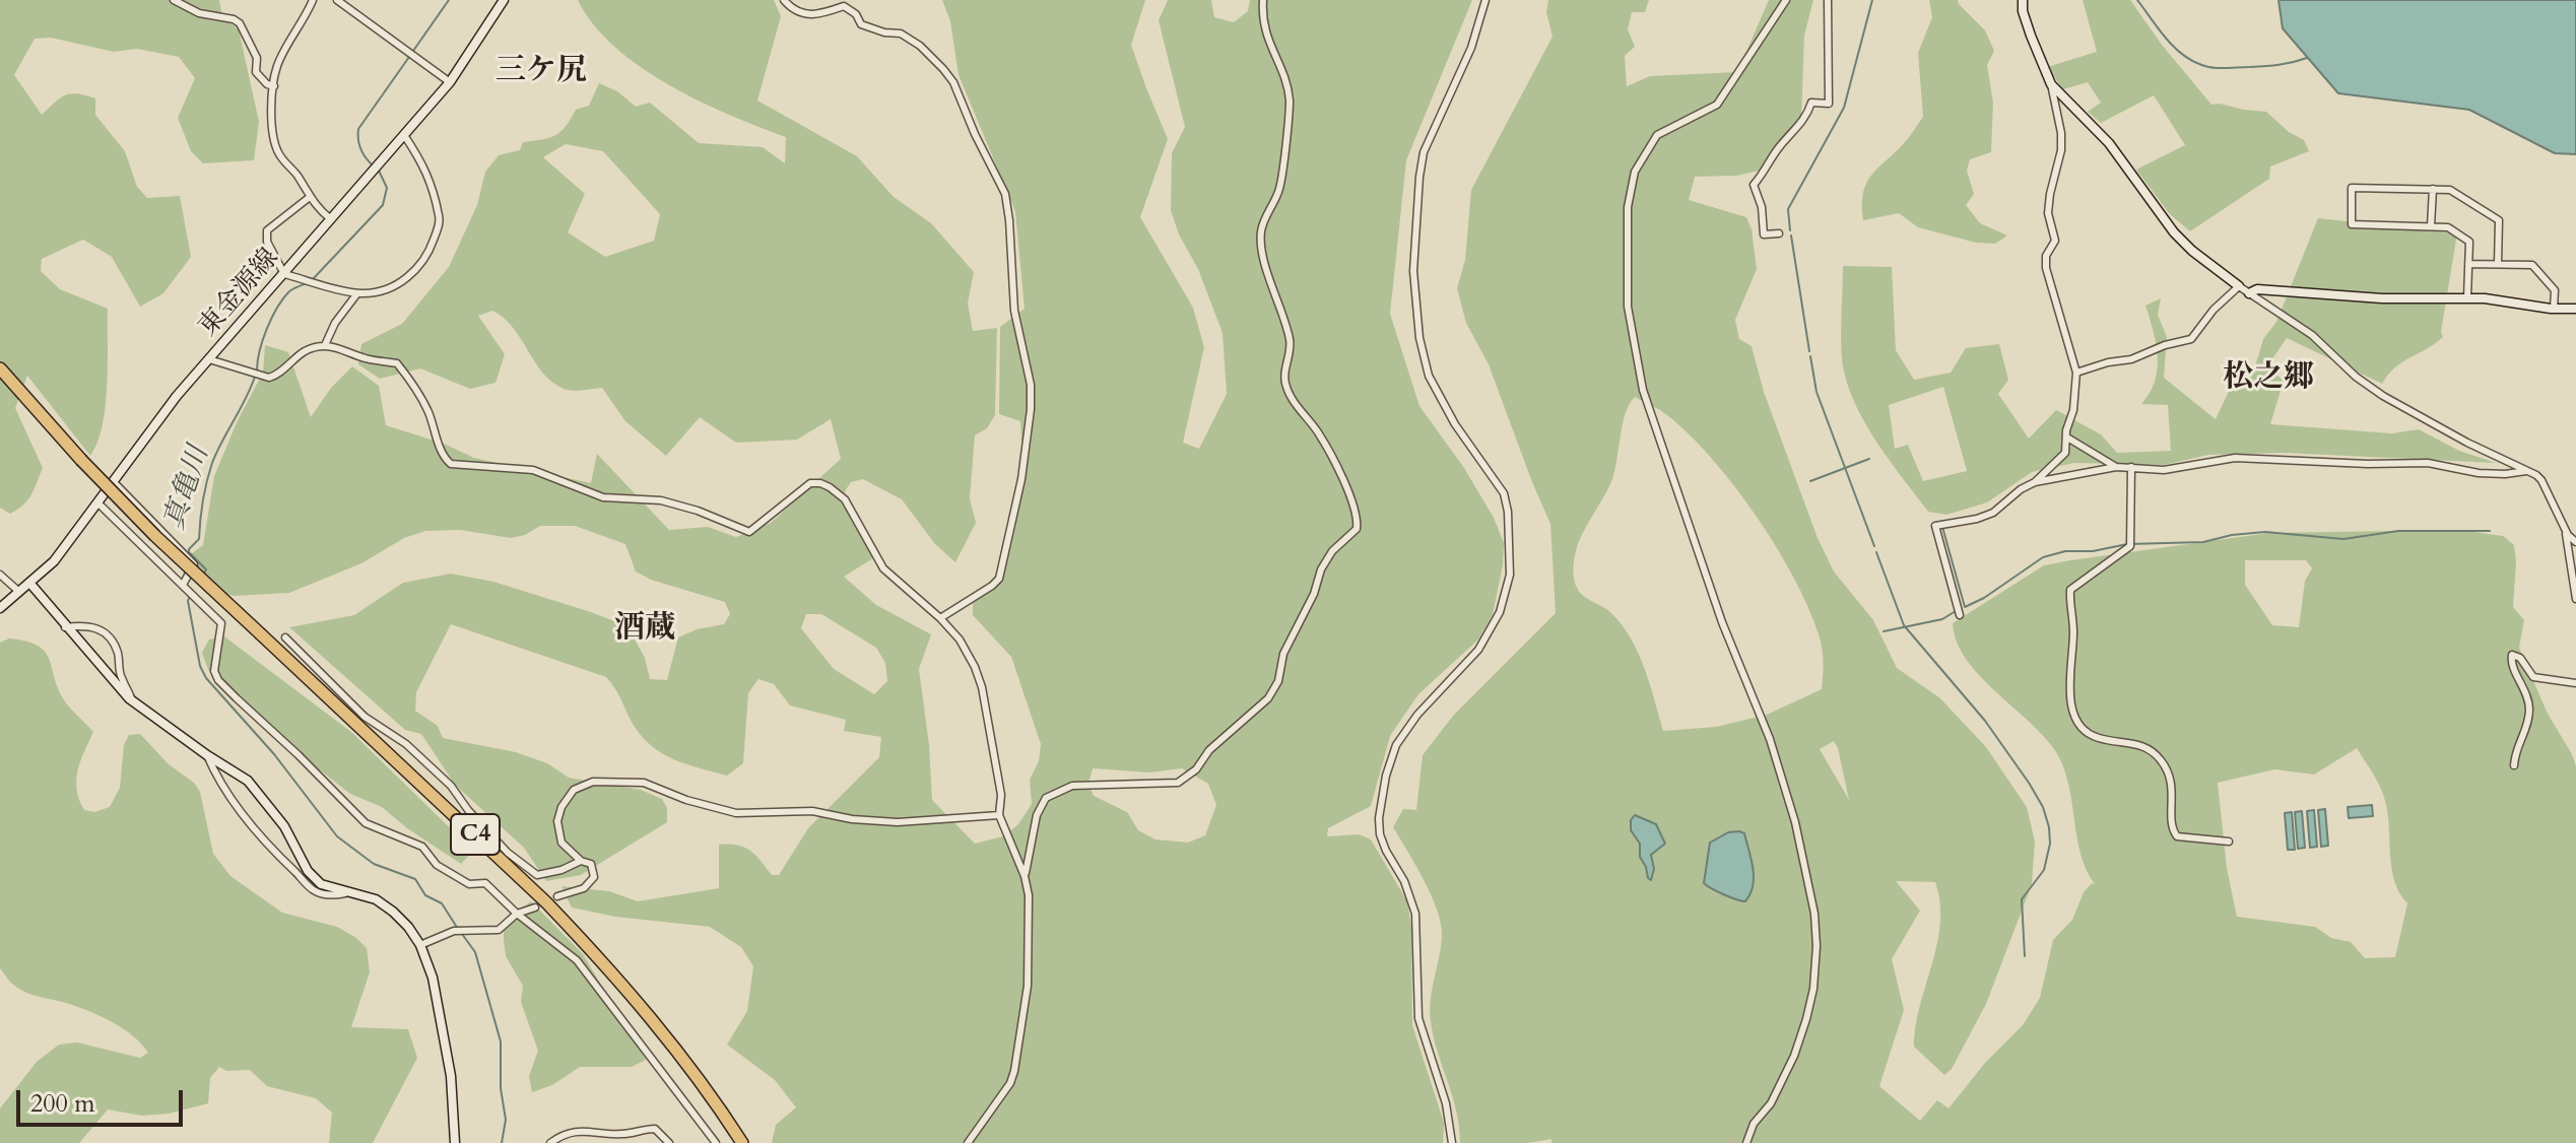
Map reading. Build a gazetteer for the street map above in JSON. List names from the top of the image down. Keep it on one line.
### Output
{"streets":{"highway":["C4"],"street":["東金源線"]},"districts":["三ケ尻","松之郷","酒蔵"],"water":["真亀川"],"scale_bar":"200 m"}
